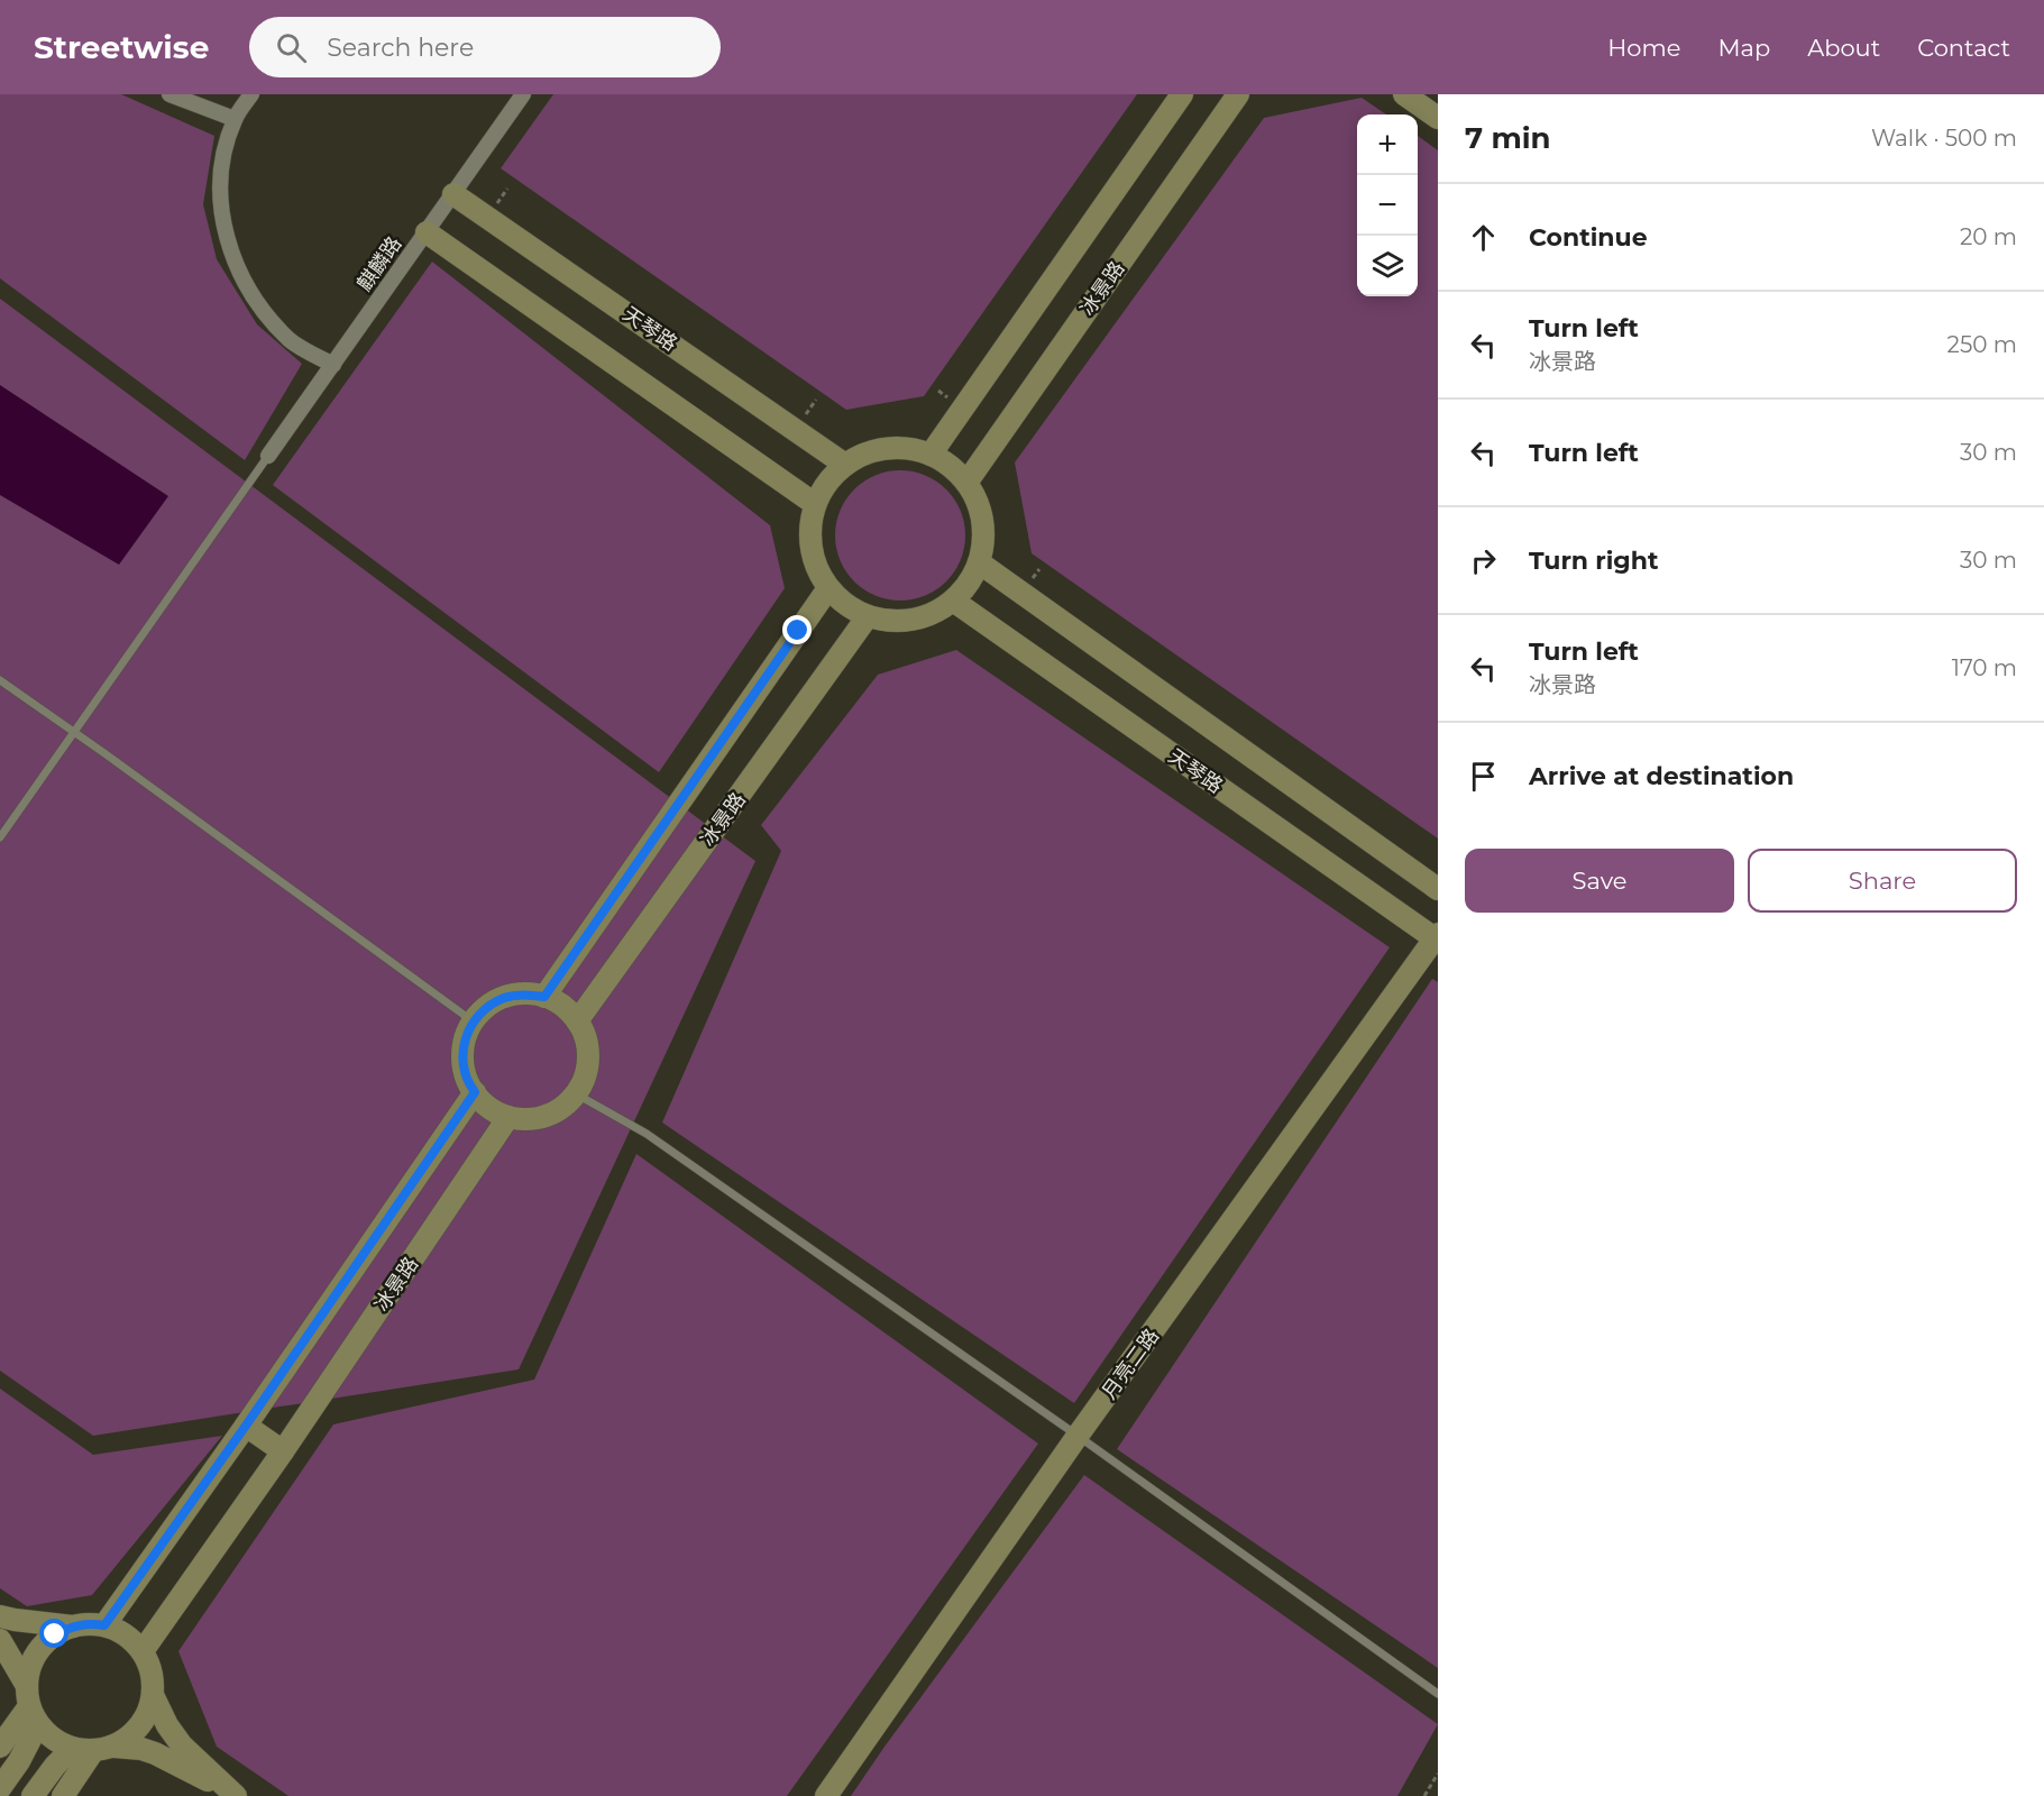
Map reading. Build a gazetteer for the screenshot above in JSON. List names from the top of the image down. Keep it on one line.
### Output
{"streets":{"main road":["冰景路","天琴路","月亮二路"],"street":["麒麟路"]},"crossings":[["麒麟路","天琴路"],["冰景路","天琴路"],["天琴路","月亮二路"]],"page":{"header":"Streetwise","search":"Search here","nav":["Home","Map","About","Contact"],"heading":["7 min","Walk · 500 m"],"map_buttons":["+","−"],"list":[["Continue","20 m"],["Turn left","冰景路","250 m"],["Turn left","30 m"],["Turn right","30 m"],["Turn left","冰景路","170 m"],"Arrive at destination"],"buttons":["Save","Share"]}}
